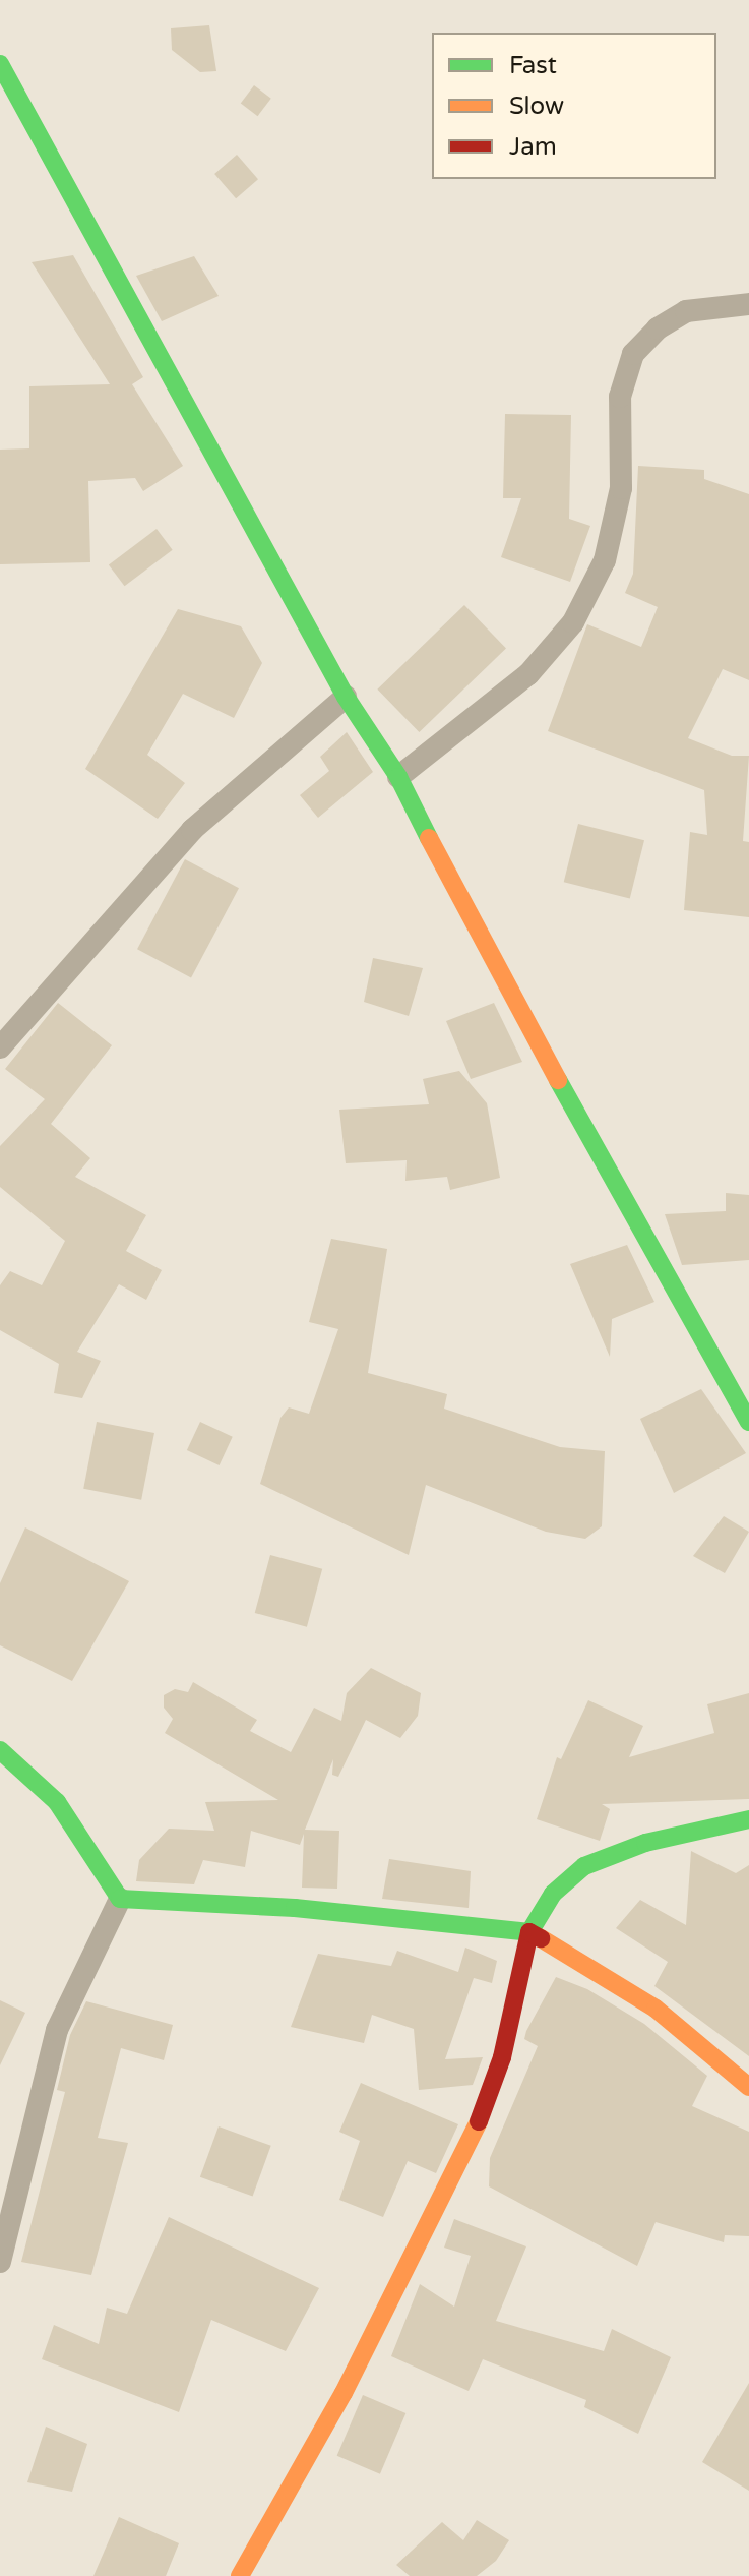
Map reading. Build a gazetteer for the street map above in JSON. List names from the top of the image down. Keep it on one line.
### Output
{"legend":["Fast","Slow","Jam"]}
